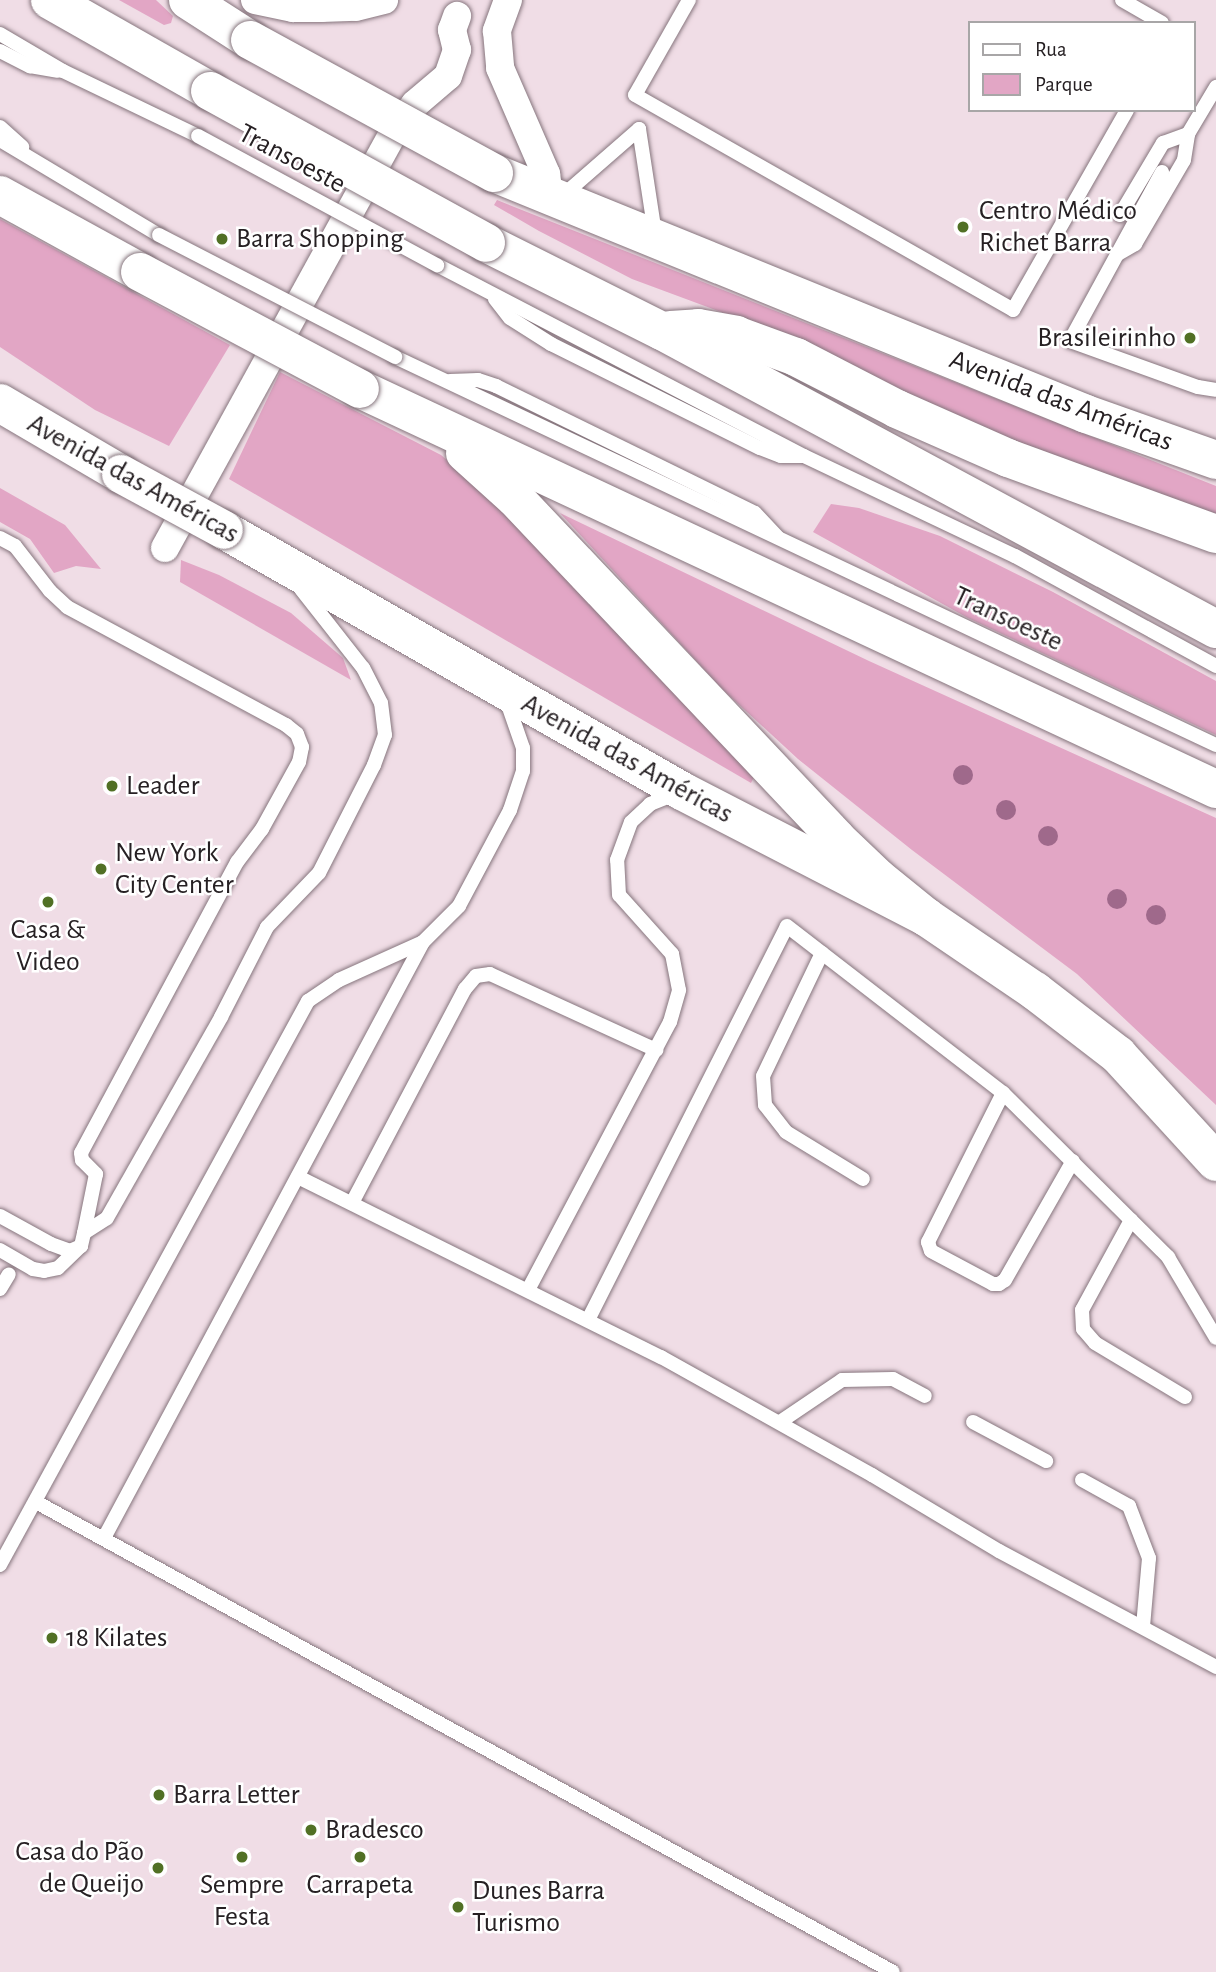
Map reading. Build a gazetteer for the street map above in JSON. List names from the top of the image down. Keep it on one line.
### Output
{"streets":{"main road":["Avenida das Américas"],"lane":["Transoeste"]},"places":["Centro Médico Richet Barra","Barra Shopping","Brasileirinho","Leader","New York City Center","Casa & Video","18 Kilates","Barra Letter","Bradesco","Sempre Festa","Carrapeta","Casa do Pão de Queijo","Dunes Barra Turismo"],"legend":["Rua","Parque"]}
